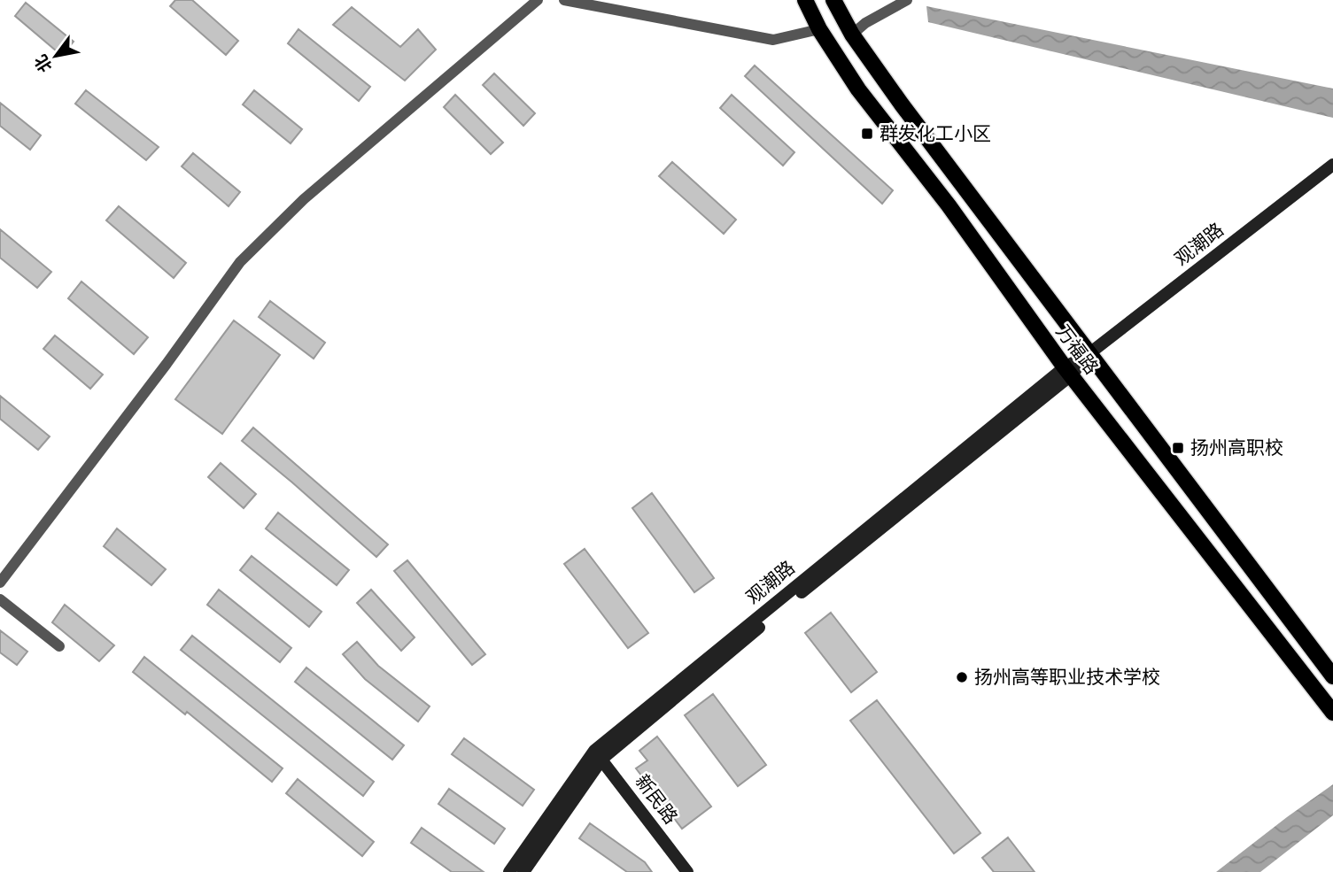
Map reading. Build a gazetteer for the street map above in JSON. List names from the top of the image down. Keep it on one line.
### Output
{"streets":{"main road":["万福路"],"street":["观潮路","新民路"]},"crossings":[["观潮路","万福路"],["观潮路","新民路"]],"places":{"transit":["群发化工小区","扬州高职校"],"other":["扬州高等职业技术学校"]},"north":"bottom left"}
